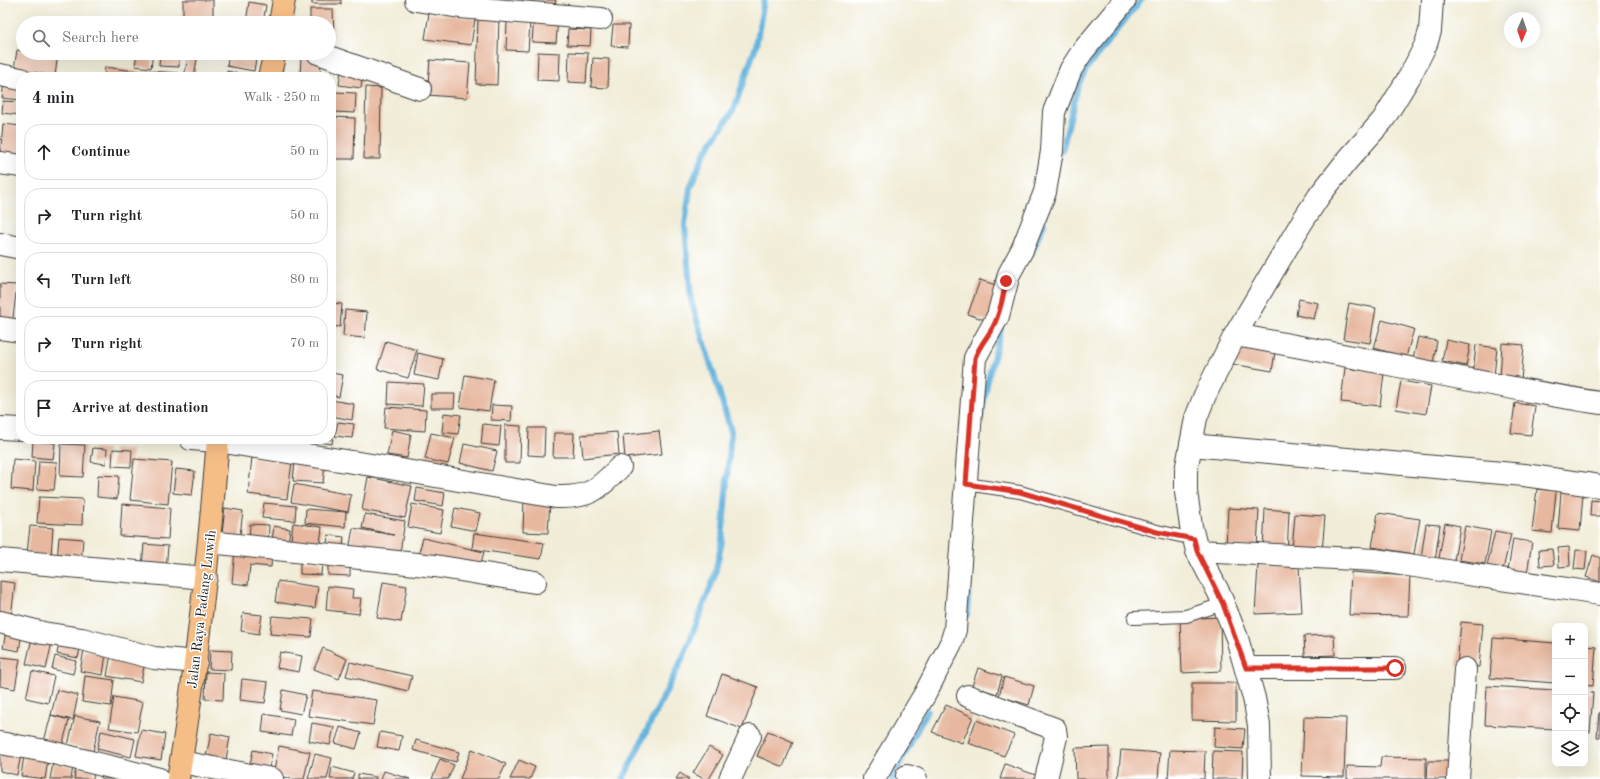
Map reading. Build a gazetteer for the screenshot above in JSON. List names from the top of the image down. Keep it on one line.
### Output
{"streets":{"main road":["Jalan Raya Padang Luwih"]},"north":"bottom","page":{"search":"Search here","heading":["4 min","Walk · 250 m"],"list":[["Continue","50 m"],["Turn right","50 m"],["Turn left","80 m"],["Turn right","70 m"],"Arrive at destination"],"map_buttons":["+","−"]}}
